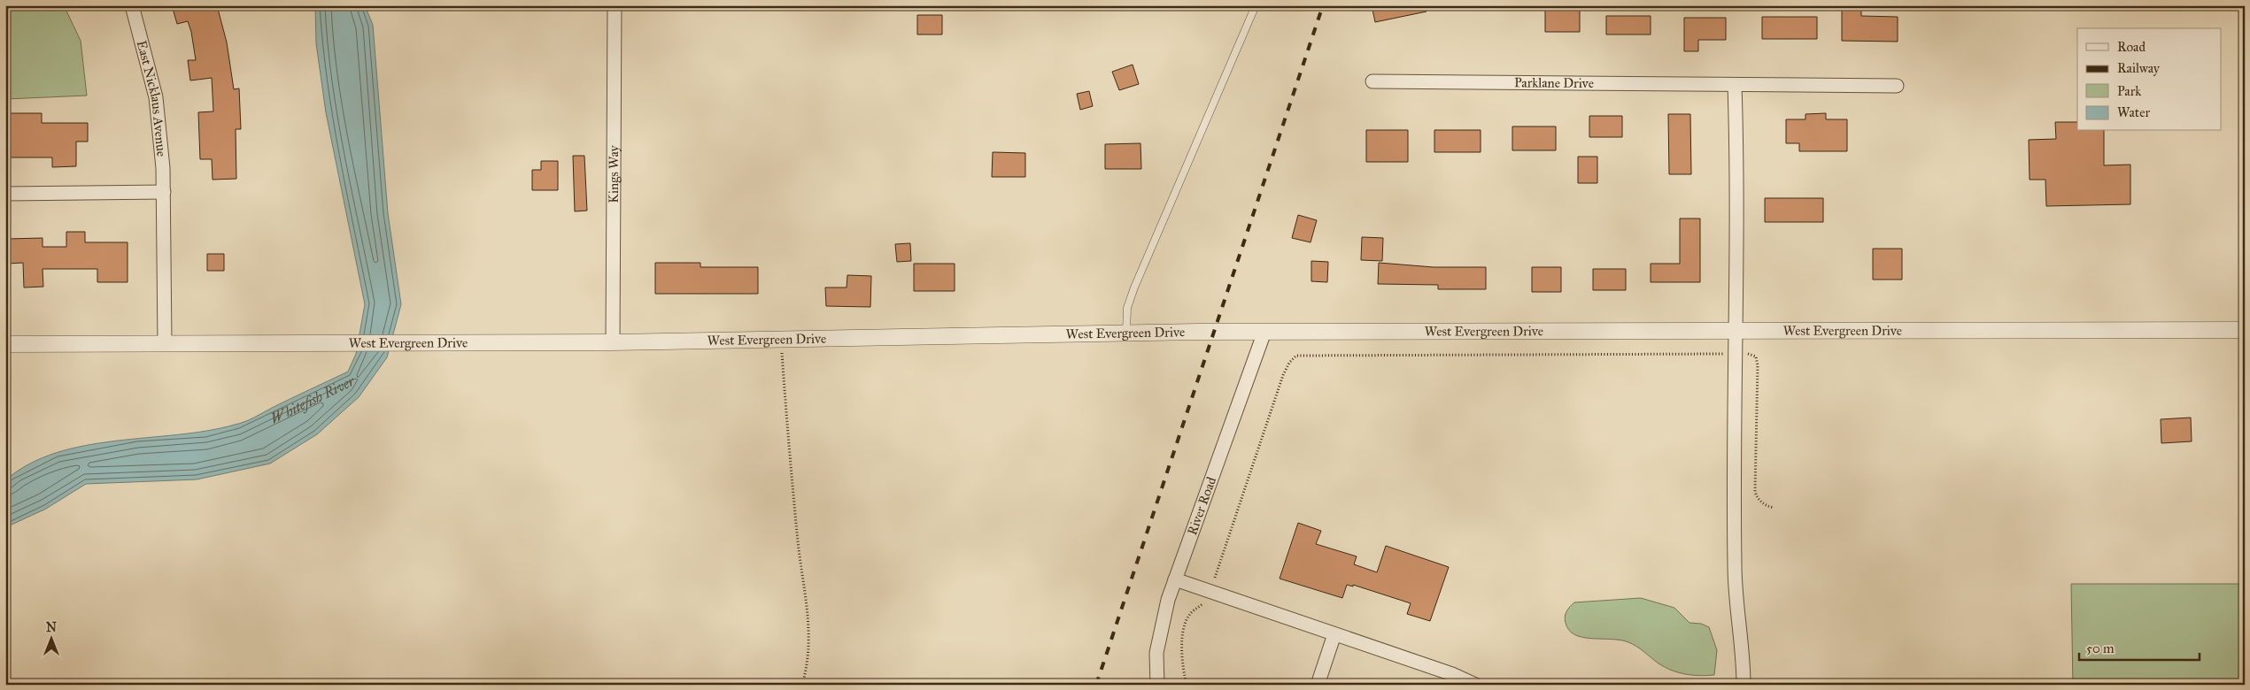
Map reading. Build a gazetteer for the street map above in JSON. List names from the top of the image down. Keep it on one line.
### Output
{"streets":{"street":["Parklane Drive","East Nicklaus Avenue","Kings Way","West Evergreen Drive","River Road"]},"crossings":[["East Nicklaus Avenue","West Evergreen Drive"],["Kings Way","West Evergreen Drive"],["West Evergreen Drive","River Road"]],"water":["Whitefish River"],"legend":["Road","Railway","Park","Water"],"scale_bar":"50 m","north":"top"}
